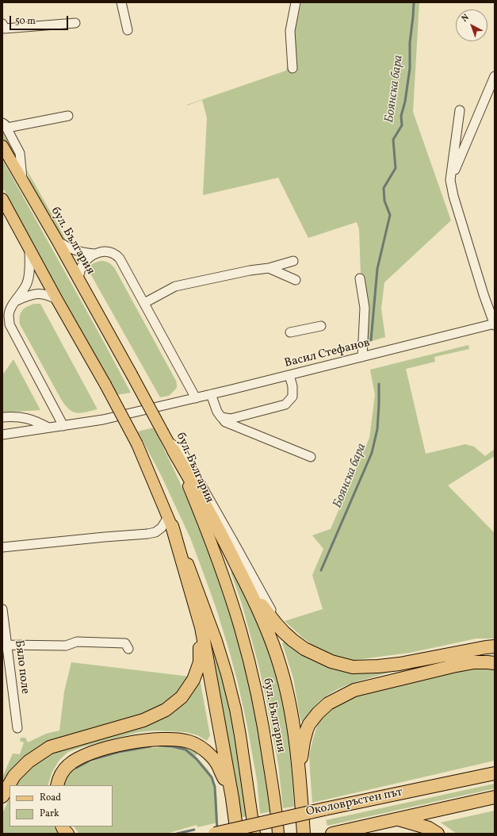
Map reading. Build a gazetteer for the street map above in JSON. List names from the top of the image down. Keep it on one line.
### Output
{"streets":{"highway":["Околовръстен път"],"main road":["бул. България"],"street":["Васил Стефанов","Бяло поле"]},"water":["Боянска бара"],"legend":["Road","Park"],"scale_bar":"50 m","north":"top left"}
